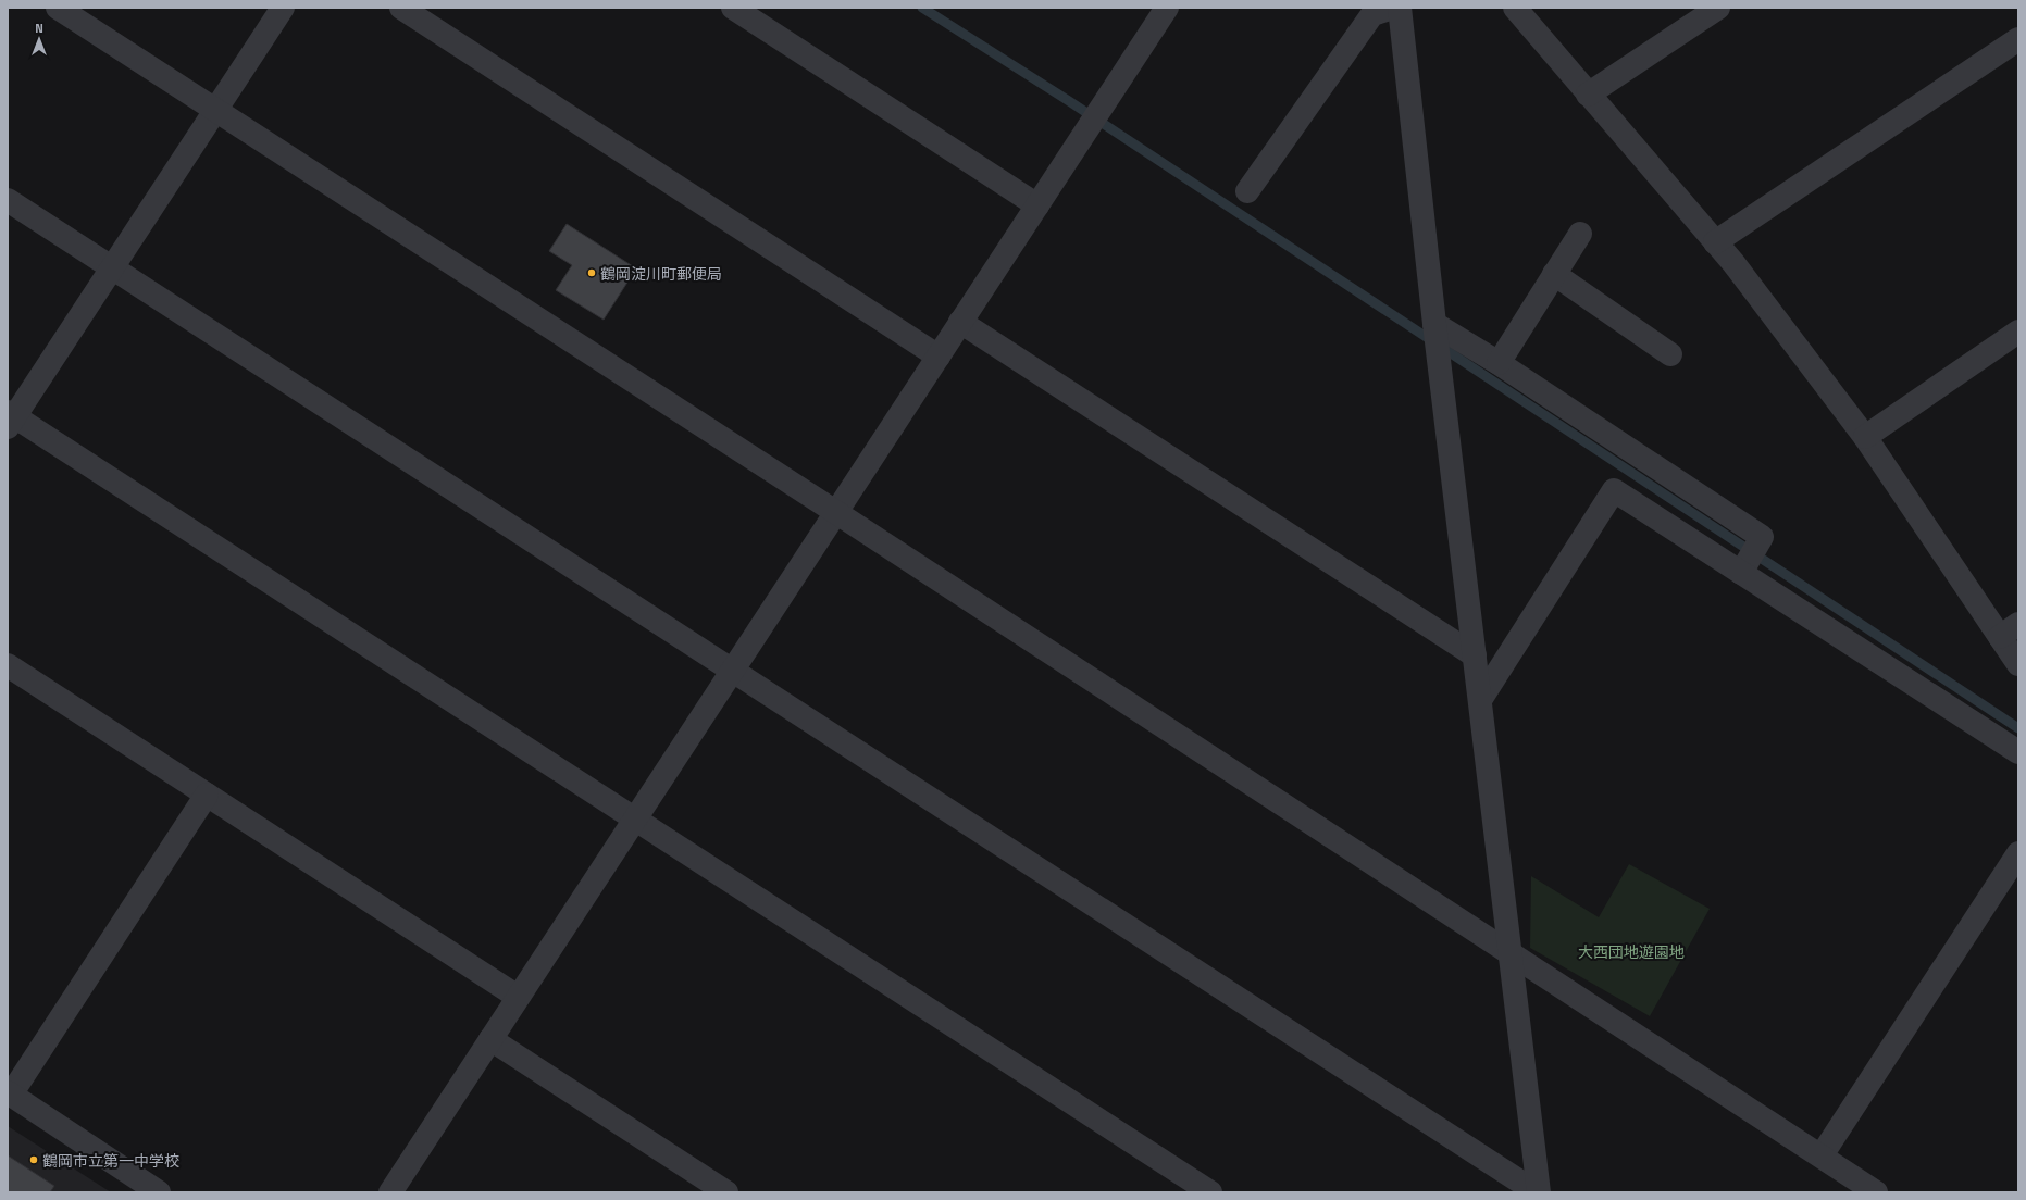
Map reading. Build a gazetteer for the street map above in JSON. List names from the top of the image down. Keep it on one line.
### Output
{"parks":["大西団地遊園地"],"places":["鶴岡淀川町郵便局","鶴岡市立第一中学校"],"north":"top"}
